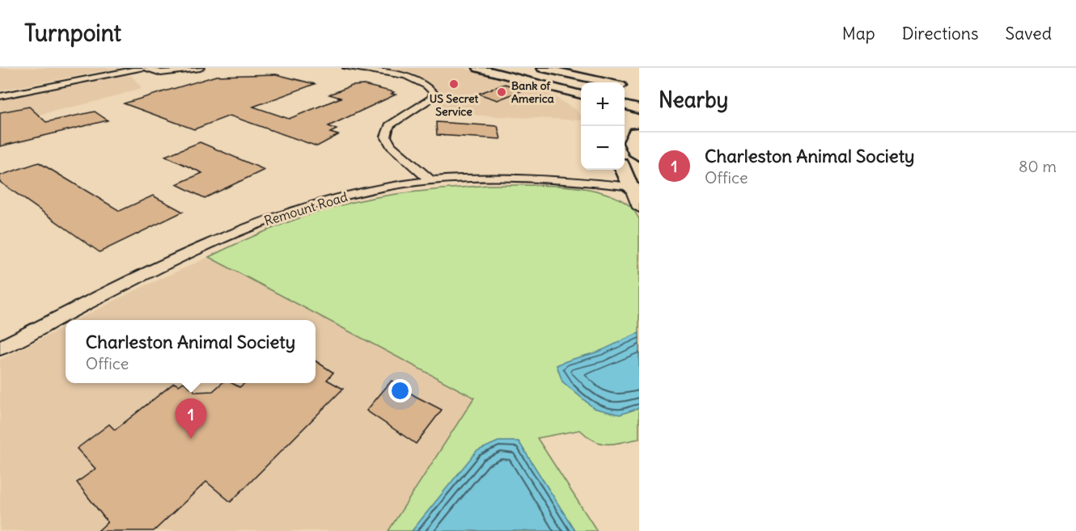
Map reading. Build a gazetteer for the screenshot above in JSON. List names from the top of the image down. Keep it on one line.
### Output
{"streets":{"street":["Remount Road"]},"places":["US Secret Service","Bank of America"],"page":{"header":"Turnpoint","nav":["Map","Directions","Saved"],"heading":"Nearby","map_buttons":["+","−"],"list":[{"mark":"1","name":"Charleston Animal Society","note":"Office","value":"80 m"}],"popup":["Charleston Animal Society","Office"],"pins":"1"}}
